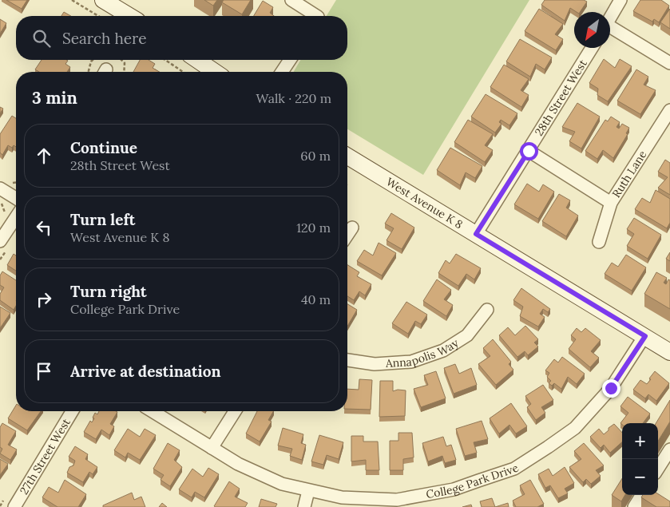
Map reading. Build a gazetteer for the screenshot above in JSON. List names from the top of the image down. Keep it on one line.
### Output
{"streets":{"street":["28th Street West","Ruth Lane","West Avenue K 8","Annapolis Way","27th Street West","College Park Drive"]},"crossings":[["28th Street West","West Avenue K 8"],["West Avenue K 8","College Park Drive"]],"north":"bottom left","page":{"search":"Search here","heading":["3 min","Walk · 220 m"],"list":[["Continue","28th Street West","60 m"],["Turn left","West Avenue K 8","120 m"],["Turn right","College Park Drive","40 m"],"Arrive at destination"],"map_buttons":["+","−"]}}
